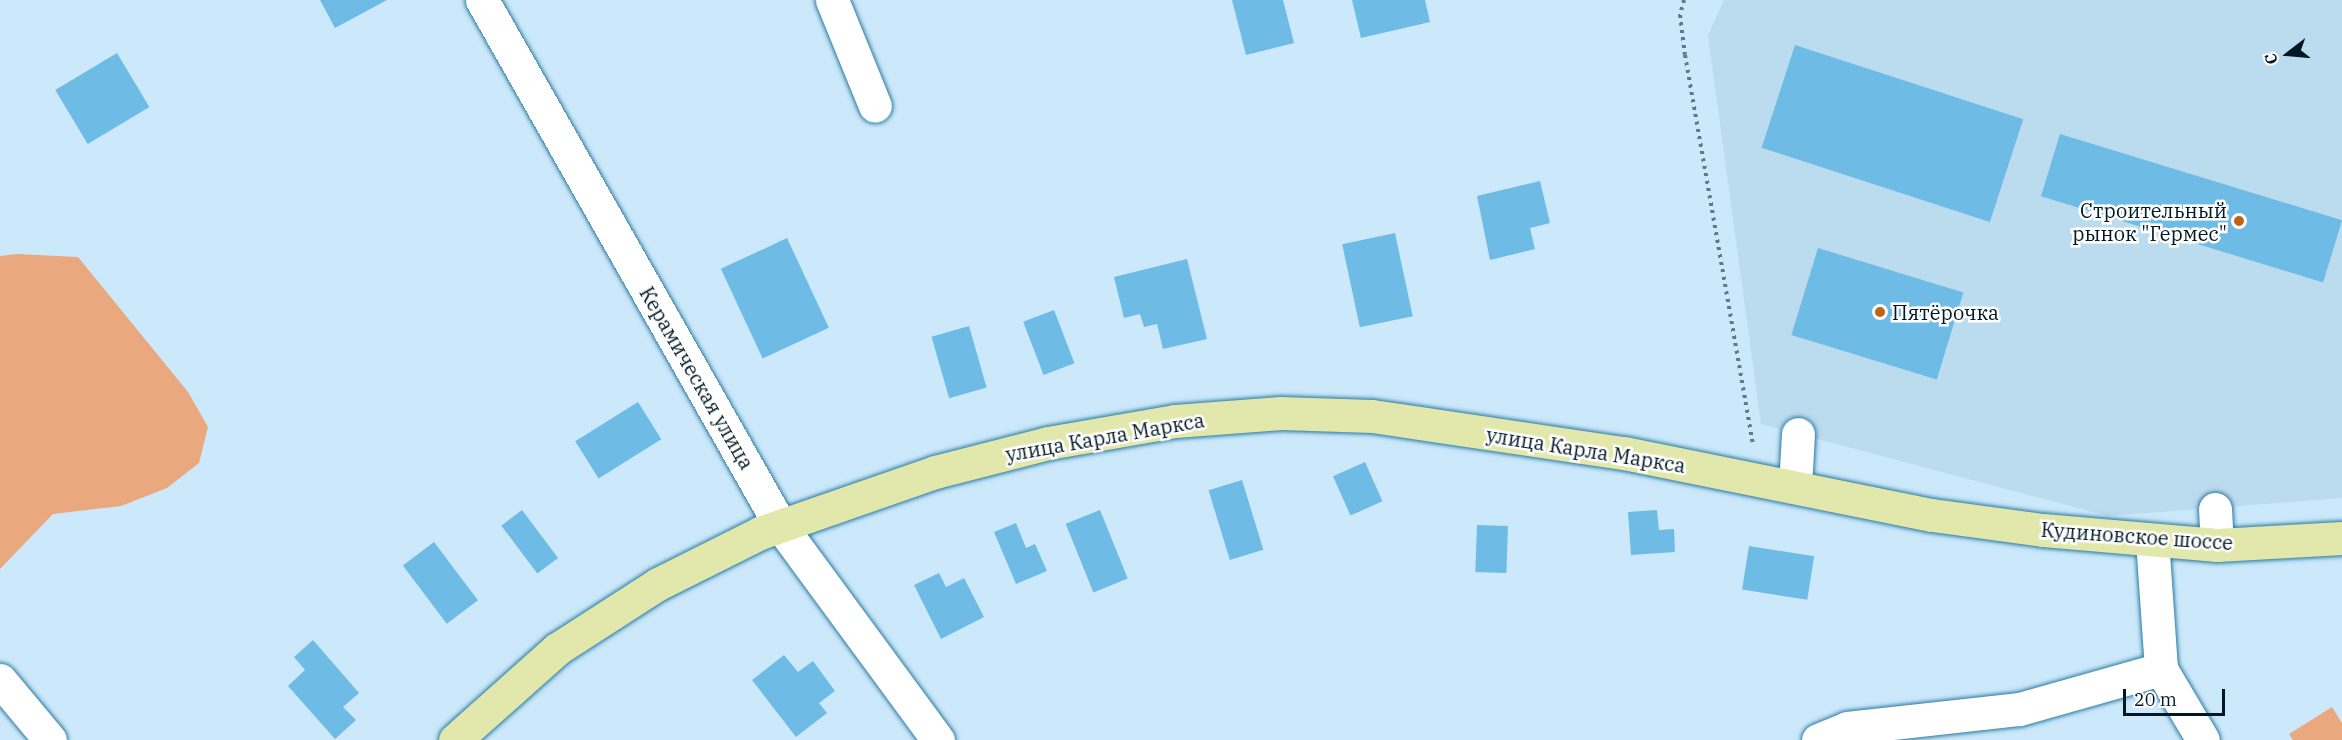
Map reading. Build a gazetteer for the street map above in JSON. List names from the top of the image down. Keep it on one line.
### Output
{"streets":{"main road":["улица Карла Маркса","Кудиновское шоссе"],"street":["Керамическая улица"]},"crossings":[["Керамическая улица","улица Карла Маркса"],["улица Карла Маркса","Кудиновское шоссе"]],"places":["Строительный рынок \"Гермес\"","Пятёрочка"],"scale_bar":"20 m","north":"left"}
